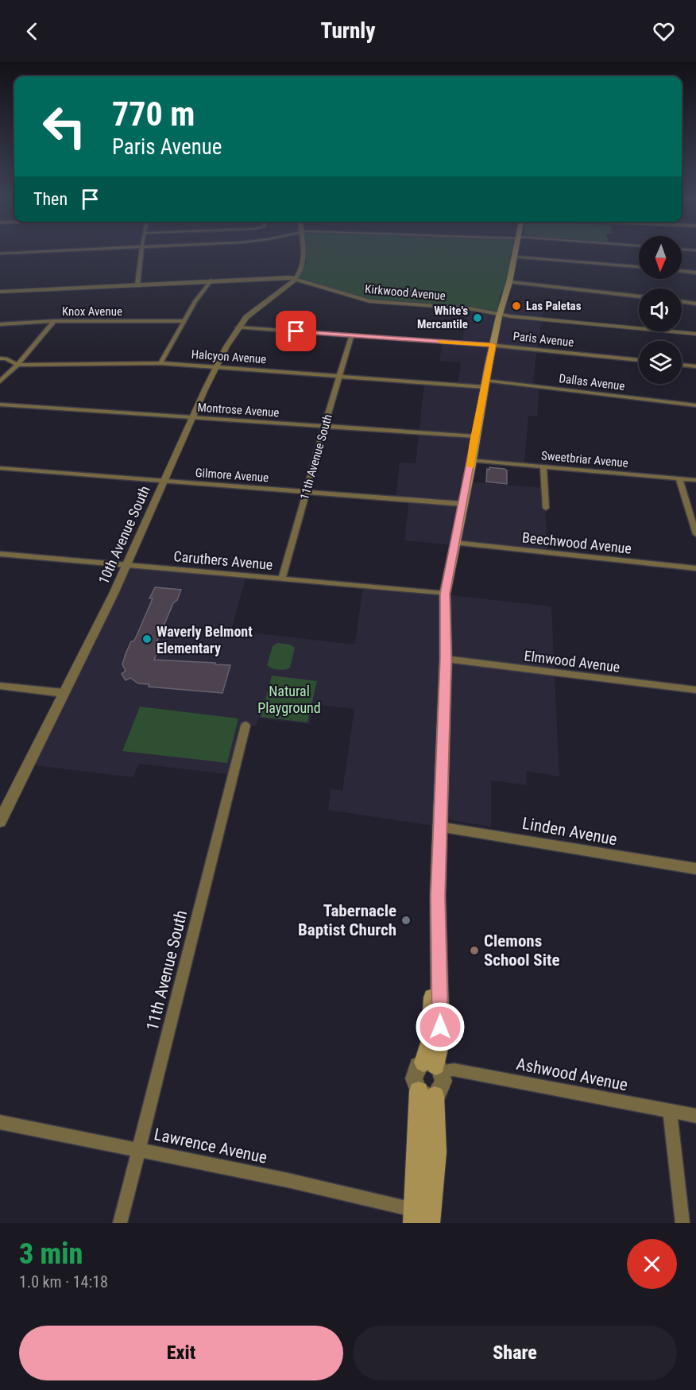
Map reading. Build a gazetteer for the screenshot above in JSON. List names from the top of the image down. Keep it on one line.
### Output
{"streets":{"street":["Kirkwood Avenue","Knox Avenue","Paris Avenue","Halcyon Avenue","Dallas Avenue","Montrose Avenue","11th Avenue South","Sweetbriar Avenue","Gilmore Avenue","10th Avenue South","Beechwood Avenue","Caruthers Avenue","Elmwood Avenue","Linden Avenue","Ashwood Avenue","Lawrence Avenue"]},"crossings":[["Kirkwood Avenue","10th Avenue South"],["Paris Avenue","11th Avenue South"],["Paris Avenue","10th Avenue South"],["Halcyon Avenue","Dallas Avenue"],["Halcyon Avenue","11th Avenue South"],["Halcyon Avenue","10th Avenue South"],["Montrose Avenue","11th Avenue South"],["Montrose Avenue","10th Avenue South"],["11th Avenue South","Gilmore Avenue"],["11th Avenue South","Caruthers Avenue"],["11th Avenue South","Lawrence Avenue"],["Gilmore Avenue","10th Avenue South"],["10th Avenue South","Caruthers Avenue"]],"parks":["Natural Playground"],"places":["Las Paletas","White's Mercantile","Waverly Belmont Elementary","Tabernacle Baptist Church","Clemons School Site"],"north":"bottom","page":{"header":"Turnly","turn":["770 m","Paris Avenue"],"then":"Then","heading":["3 min","1.0 km · 14:18"],"buttons":["Exit","Share"]}}
